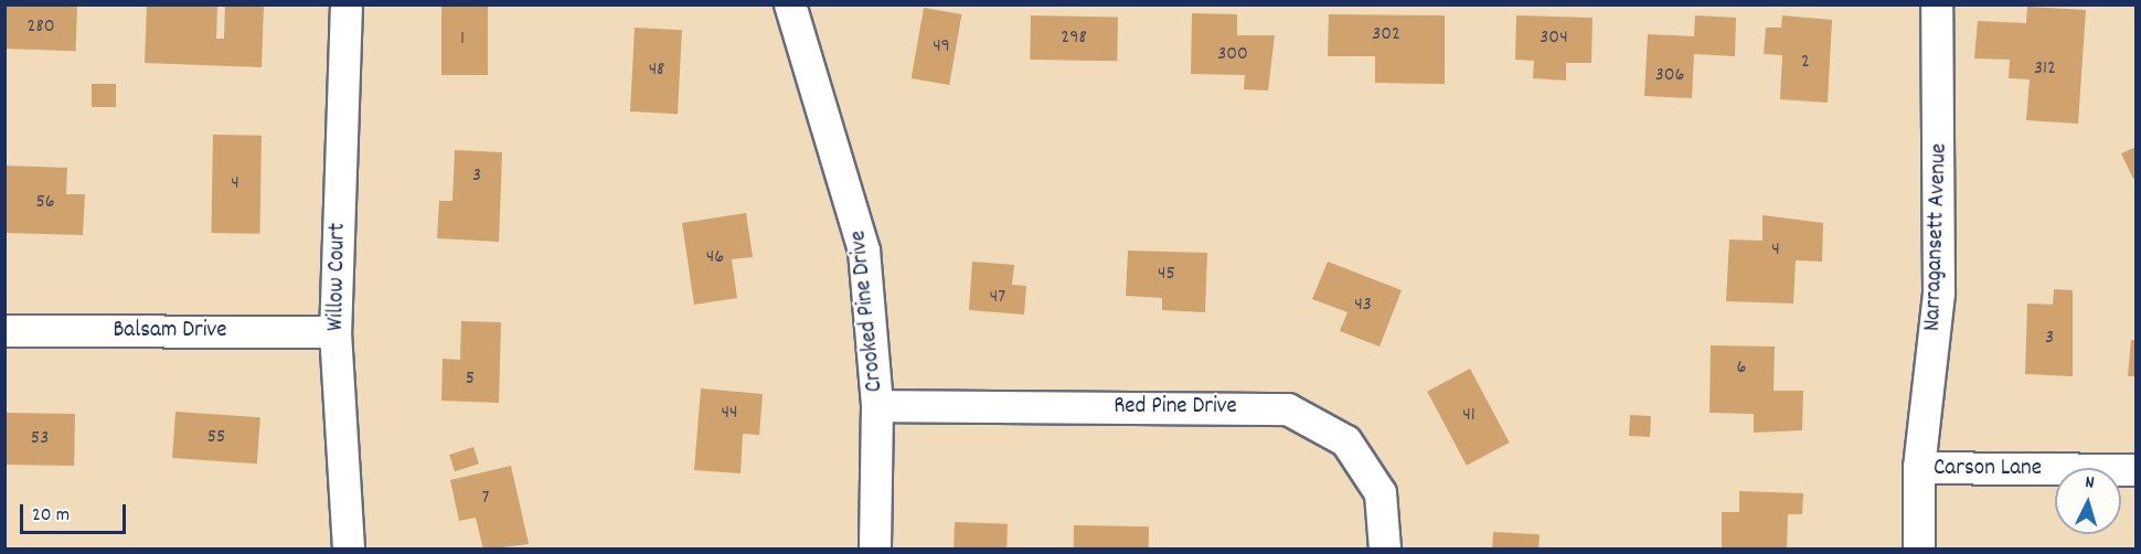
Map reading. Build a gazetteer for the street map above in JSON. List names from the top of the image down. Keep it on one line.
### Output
{"streets":{"street":["Narragansett Avenue","Willow Court","Crooked Pine Drive","Balsam Drive","Red Pine Drive","Carson Lane"]},"crossings":[["Narragansett Avenue","Carson Lane"],["Willow Court","Balsam Drive"],["Crooked Pine Drive","Red Pine Drive"]],"house_numbers":["280","302","298","304","1","49","300","2","312","48","306","3","4","56","4","46","45","47","43","3","6","5","44","41","55","53","7"],"scale_bar":"20 m","north":"top"}
